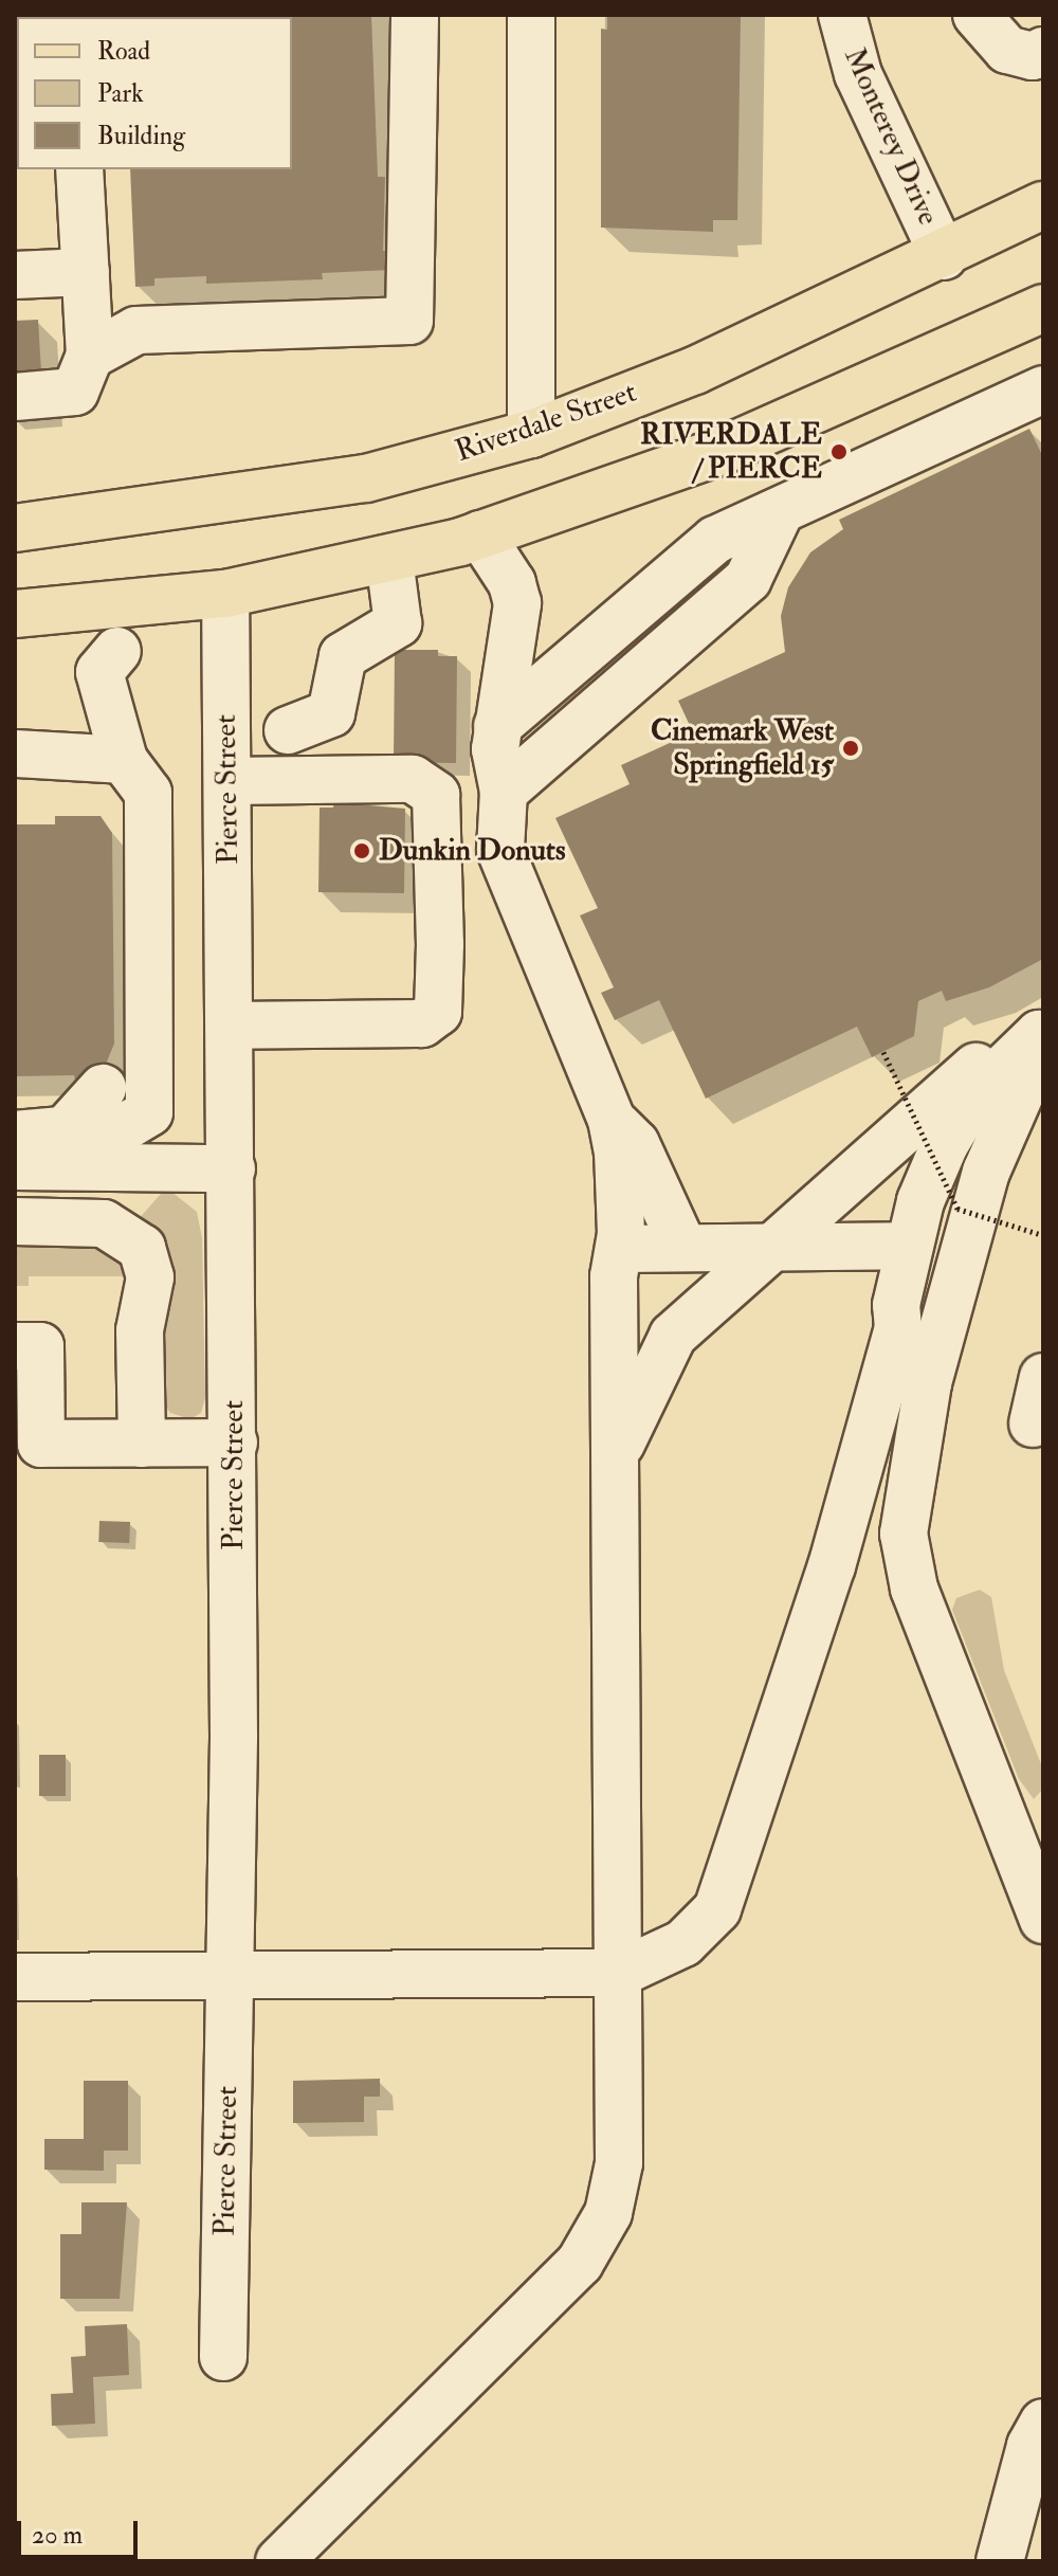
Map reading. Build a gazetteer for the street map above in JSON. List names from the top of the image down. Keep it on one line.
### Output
{"streets":{"main road":["Riverdale Street"],"street":["Monterey Drive","Pierce Street"]},"crossings":[["Monterey Drive","Riverdale Street"]],"places":["RIVERDALE / PIERCE","Cinemark West Springfield 15","Dunkin Donuts"],"legend":["Road","Park","Building"],"scale_bar":"20 m"}
